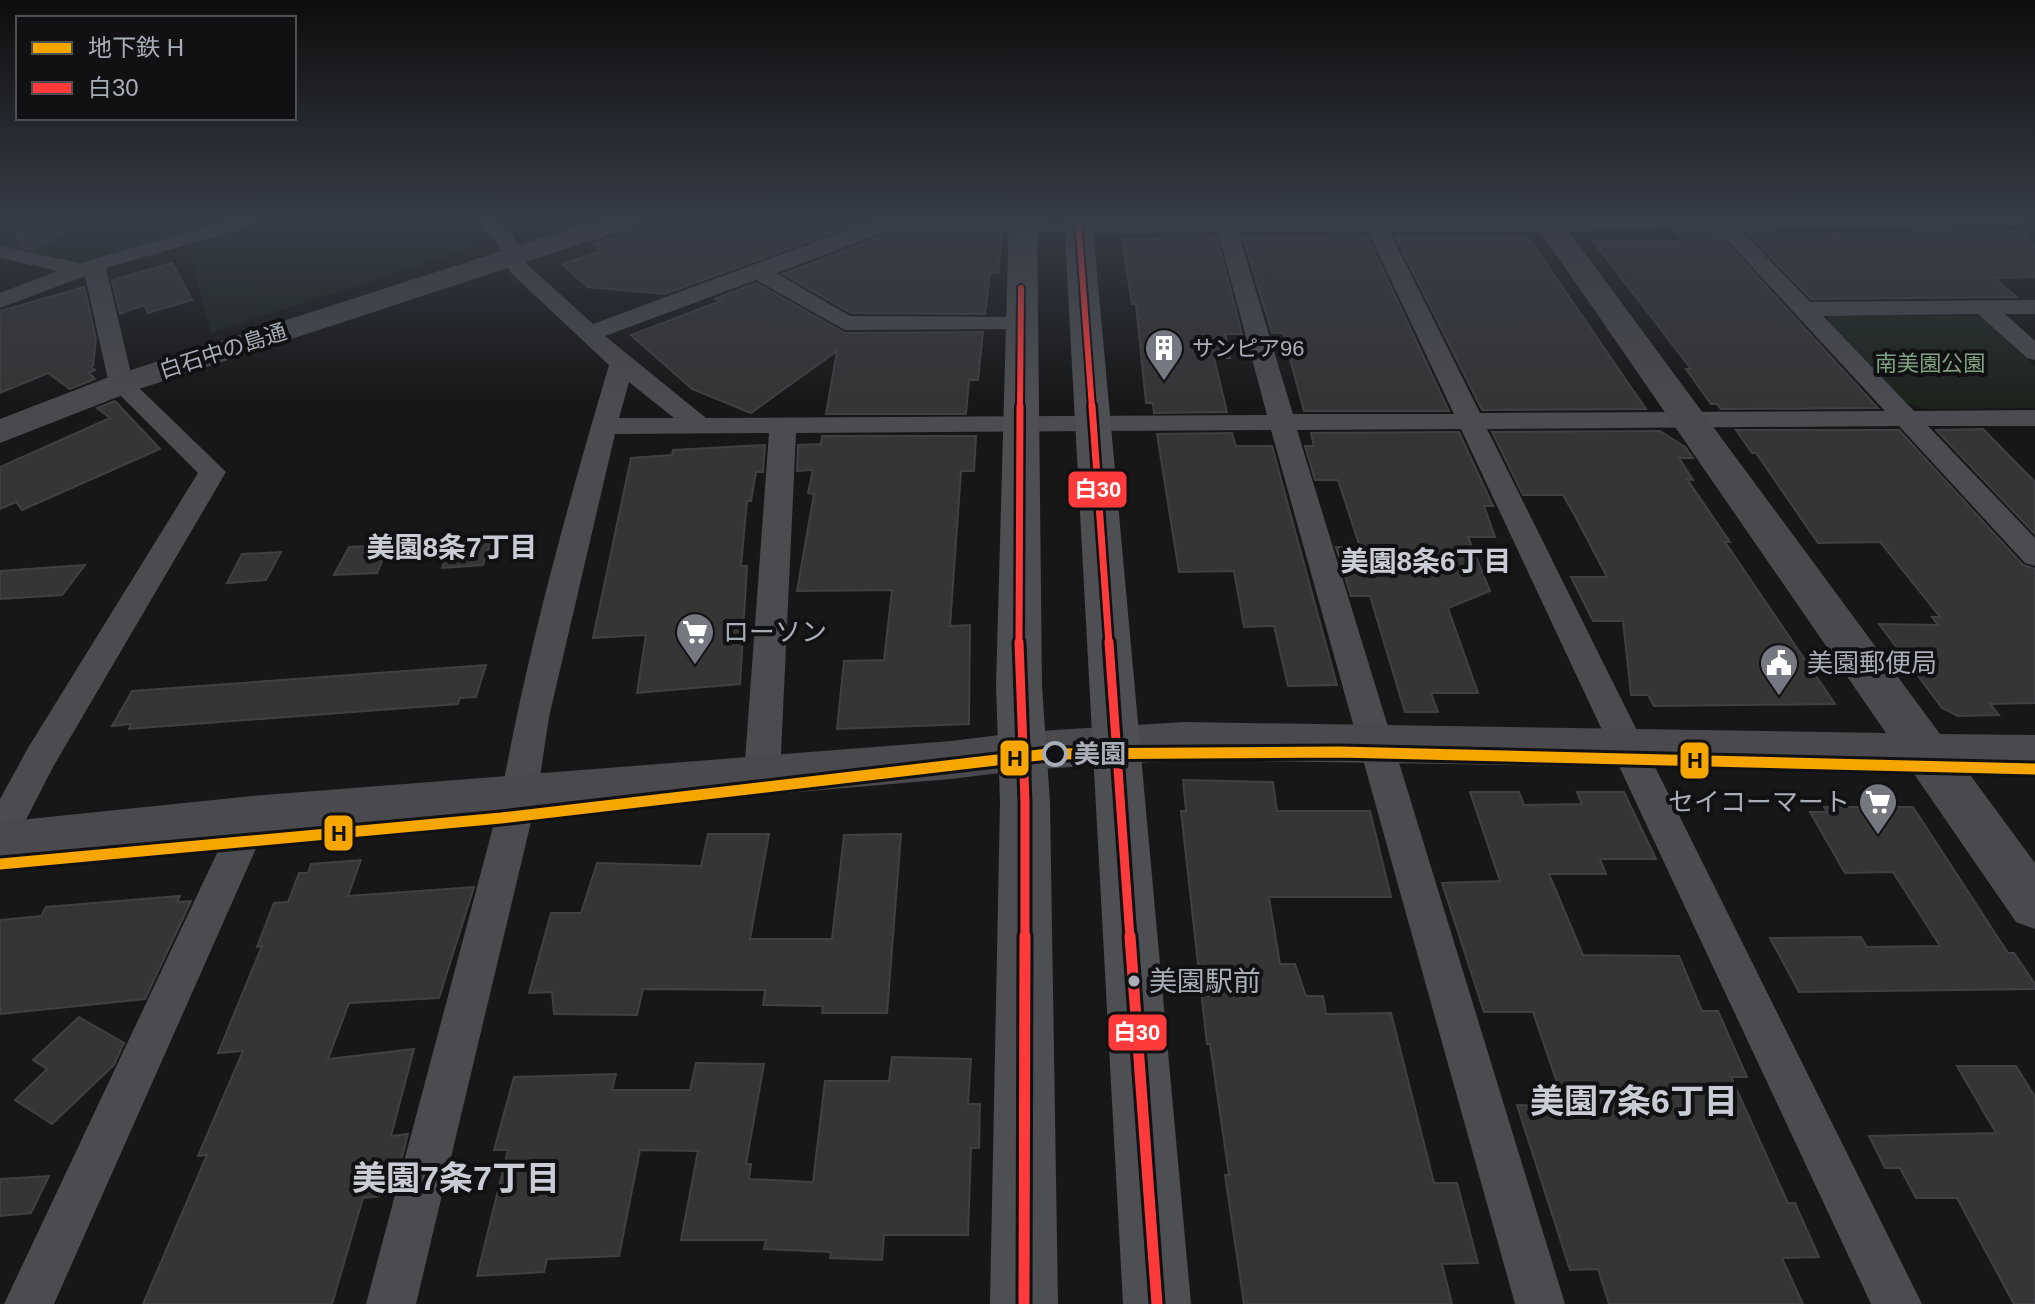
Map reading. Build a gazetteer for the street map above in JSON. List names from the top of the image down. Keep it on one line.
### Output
{"streets":{"street":["白石中の島通"]},"districts":["美園8条7丁目","美園8条6丁目","美園7条6丁目","美園7条7丁目"],"parks":["南美園公園"],"places":{"building":["サンピア96"],"supermarket":["ローソン","セイコーマート"],"public building":["美園郵便局"],"other":["美園","美園駅前"]},"lines":["transit line 白30","metro line H"],"legend":["地下鉄 H","白30"]}
